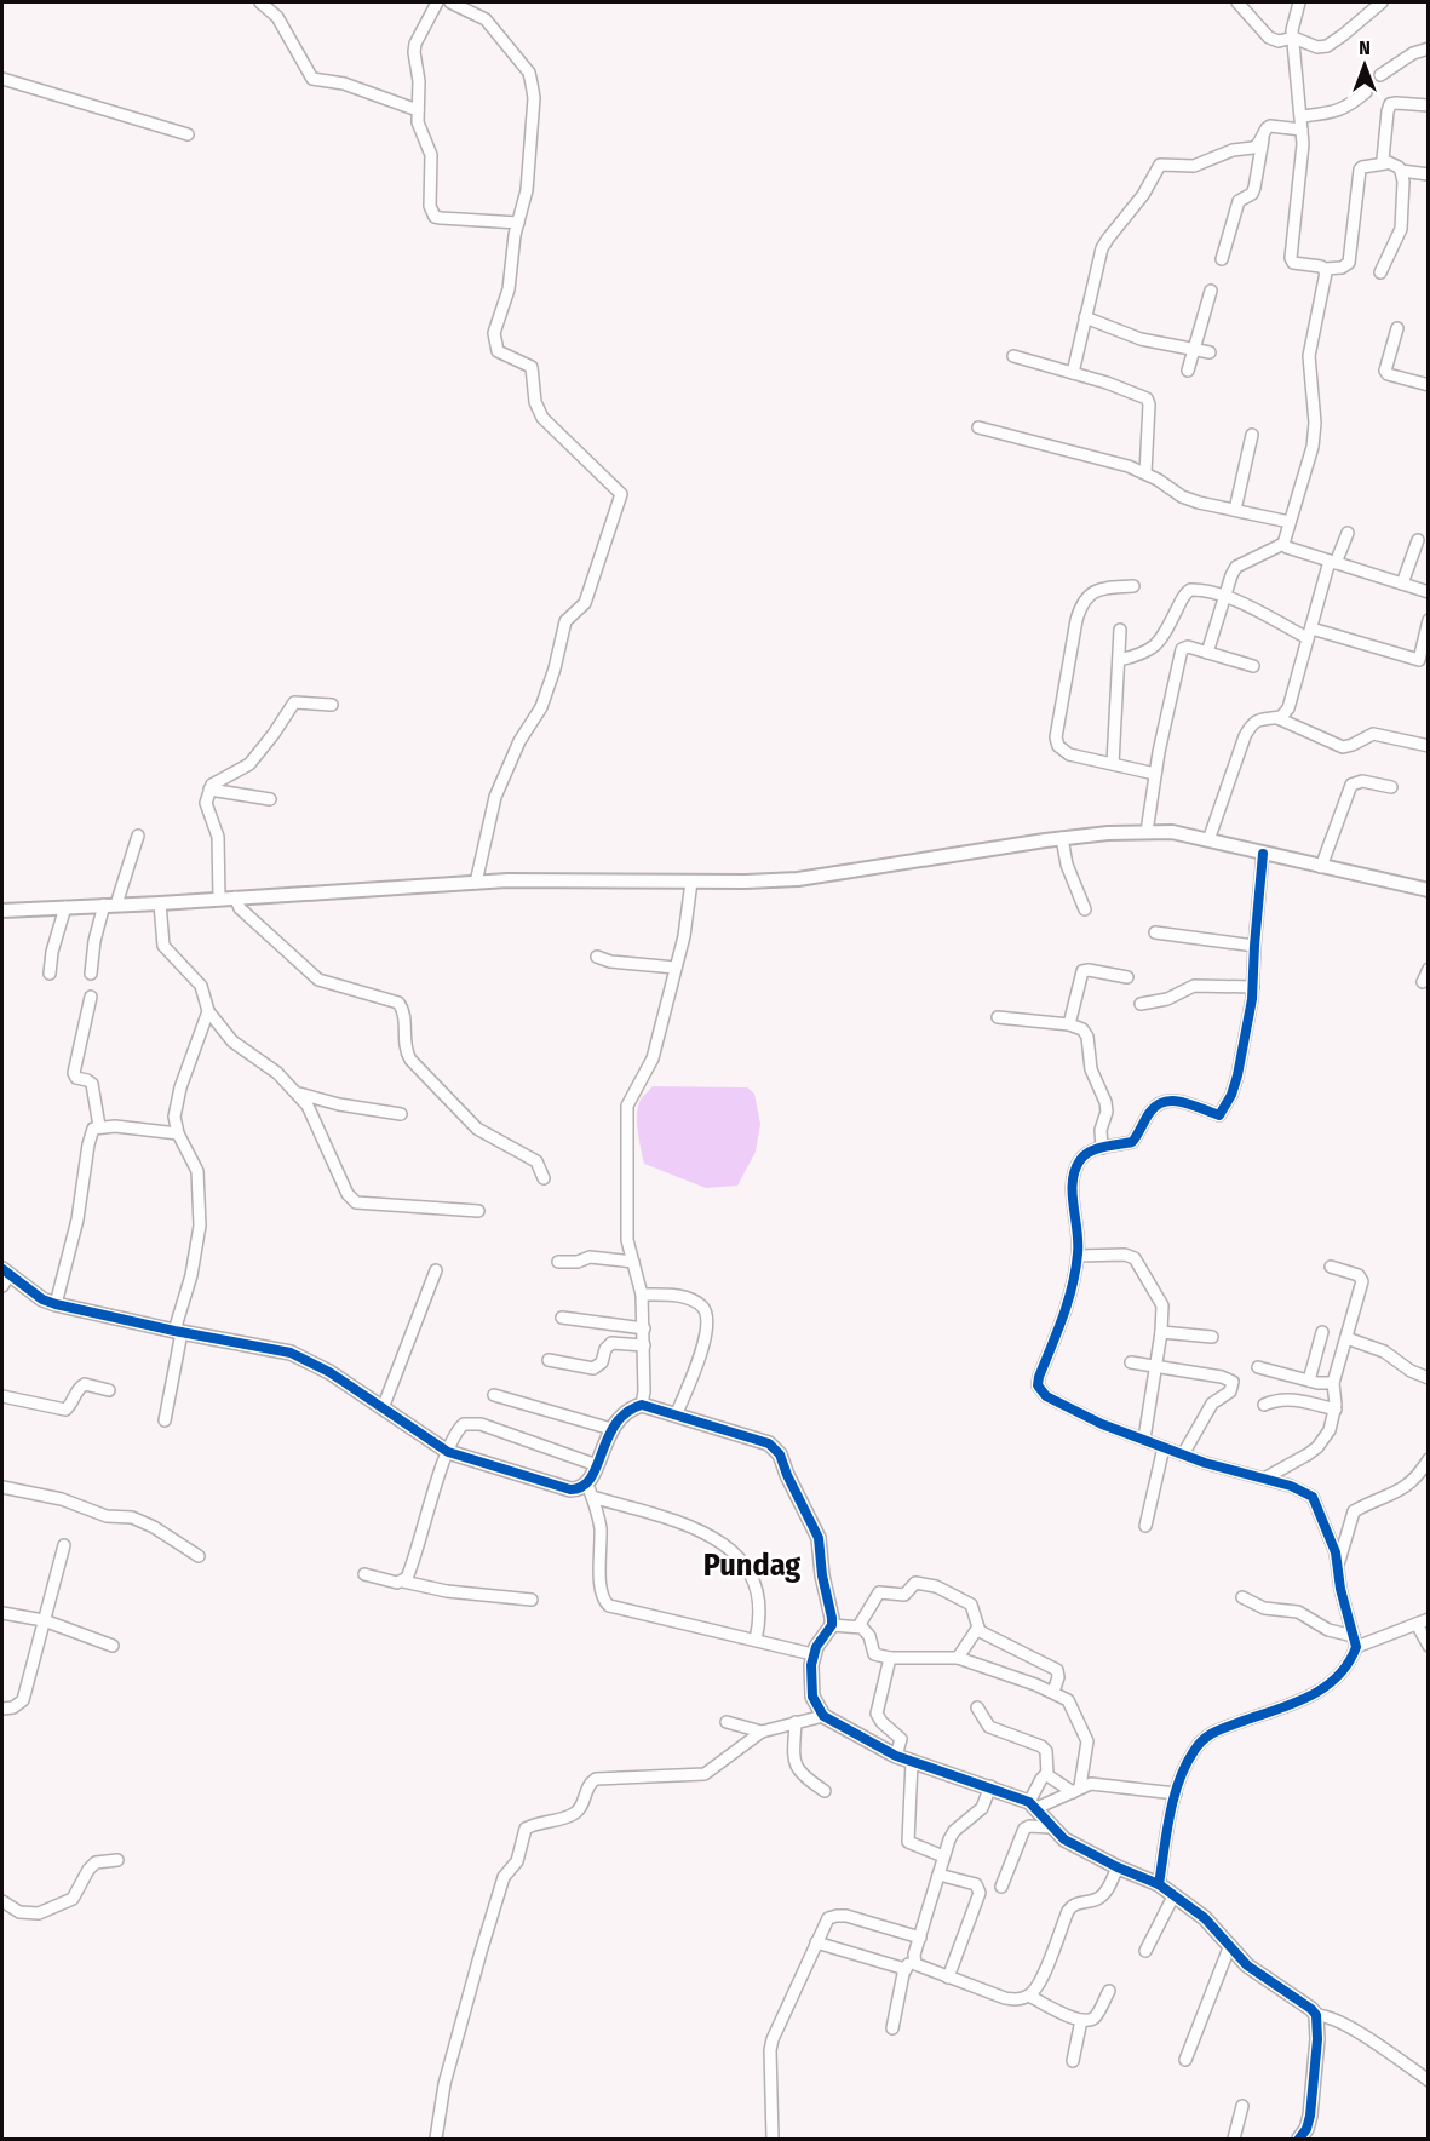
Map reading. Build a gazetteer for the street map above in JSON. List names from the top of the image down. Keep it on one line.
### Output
{"districts":["Pundag"],"north":"top"}
